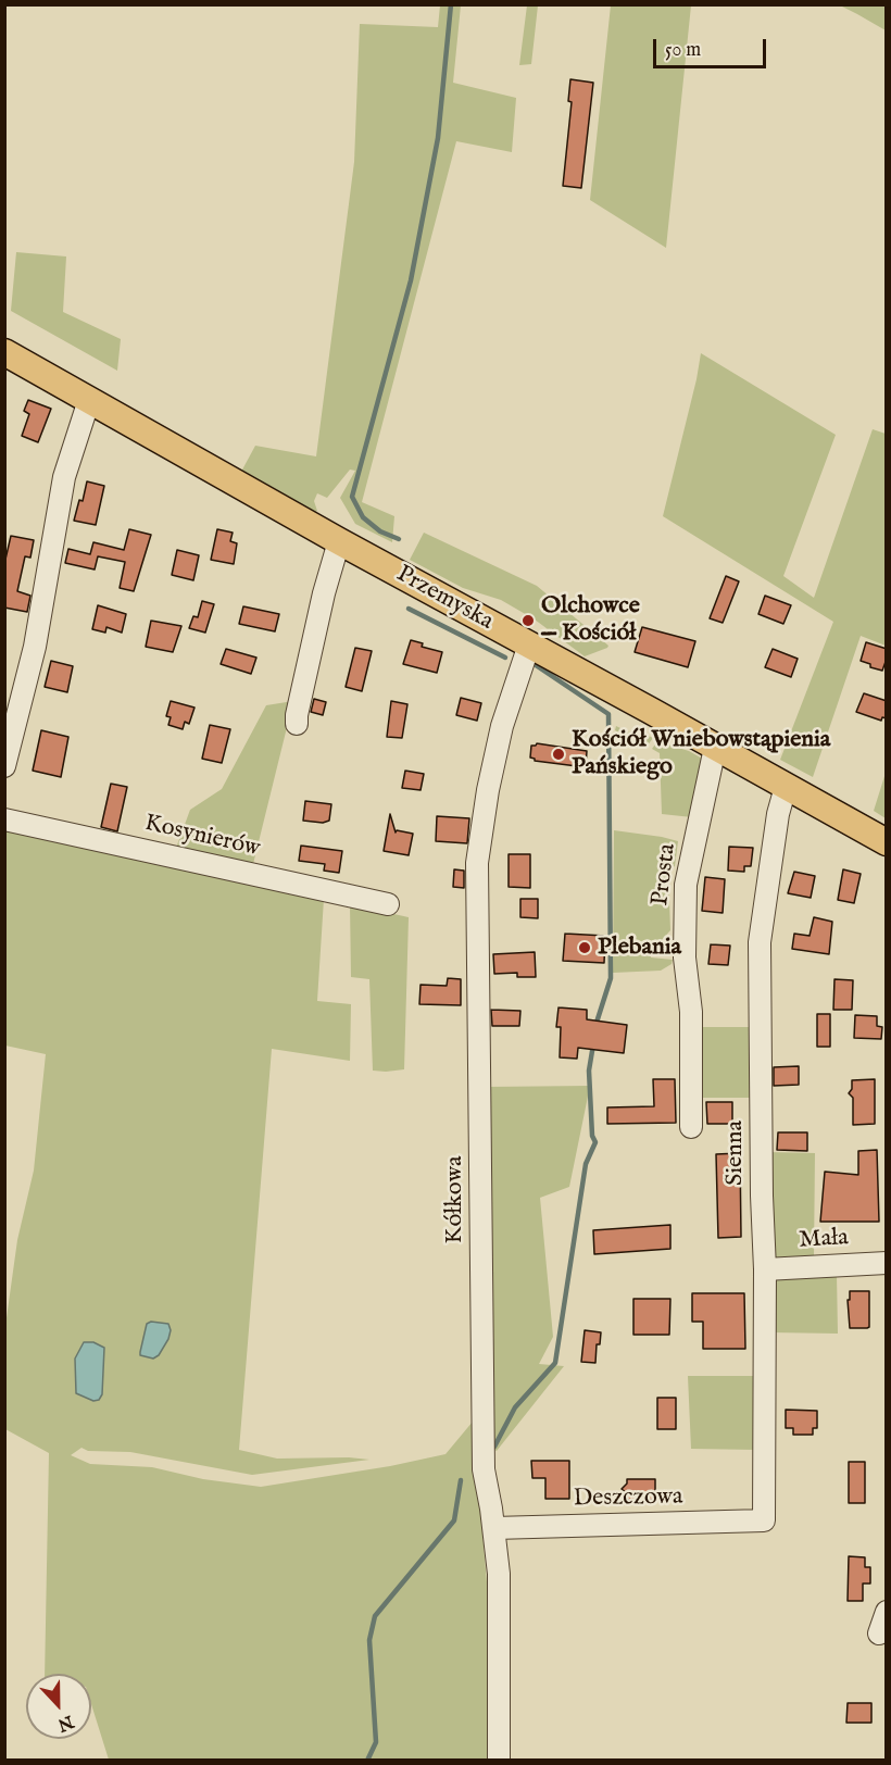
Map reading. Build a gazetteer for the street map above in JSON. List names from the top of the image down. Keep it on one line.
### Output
{"streets":{"main road":["Przemyska"],"street":["Kosynierów","Prosta","Sienna","Kółkowa","Mała","Deszczowa"]},"crossings":[["Przemyska","Prosta"],["Przemyska","Sienna"],["Przemyska","Kółkowa"],["Sienna","Mała"],["Sienna","Deszczowa"],["Kółkowa","Deszczowa"]],"places":["Olchowce — Kościół","Kościół Wniebowstąpienia Pańskiego","Plebania"],"scale_bar":"50 m","north":"bottom"}
